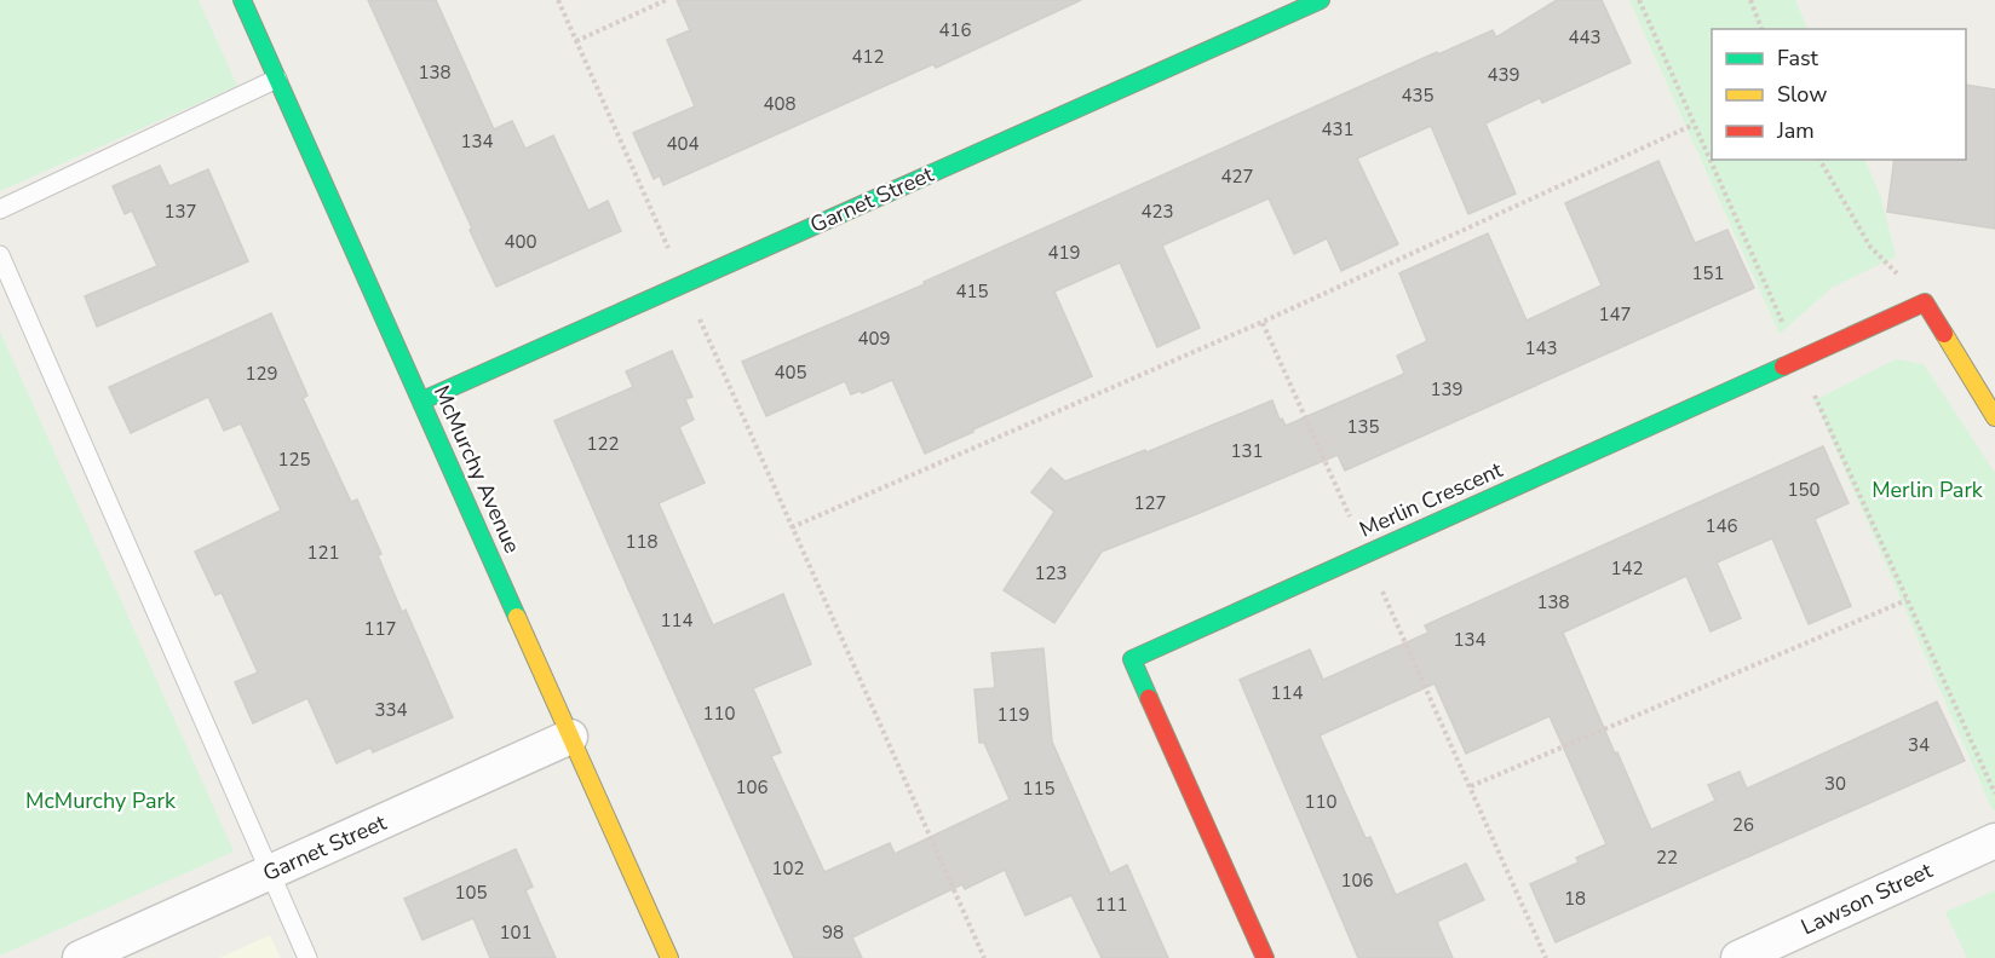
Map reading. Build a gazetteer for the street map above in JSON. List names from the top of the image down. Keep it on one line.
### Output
{"streets":{"street":["Garnet Street","McMurchy Avenue","Merlin Crescent","Lawson Street"]},"crossings":[["Garnet Street","McMurchy Avenue"]],"parks":["Merlin Park","McMurchy Park"],"house_numbers":["416","443","412","138","439","435","408","431","134","404","427","137","423","400","419","151","415","147","409","143","405","129","139","135","122","131","125","150","127","146","118","121","142","123","138","114","117","134","114","334","110","119","34","30","106","115","110","26","22","102","106","105","18","111","101","98"],"legend":["Fast","Slow","Jam"]}
